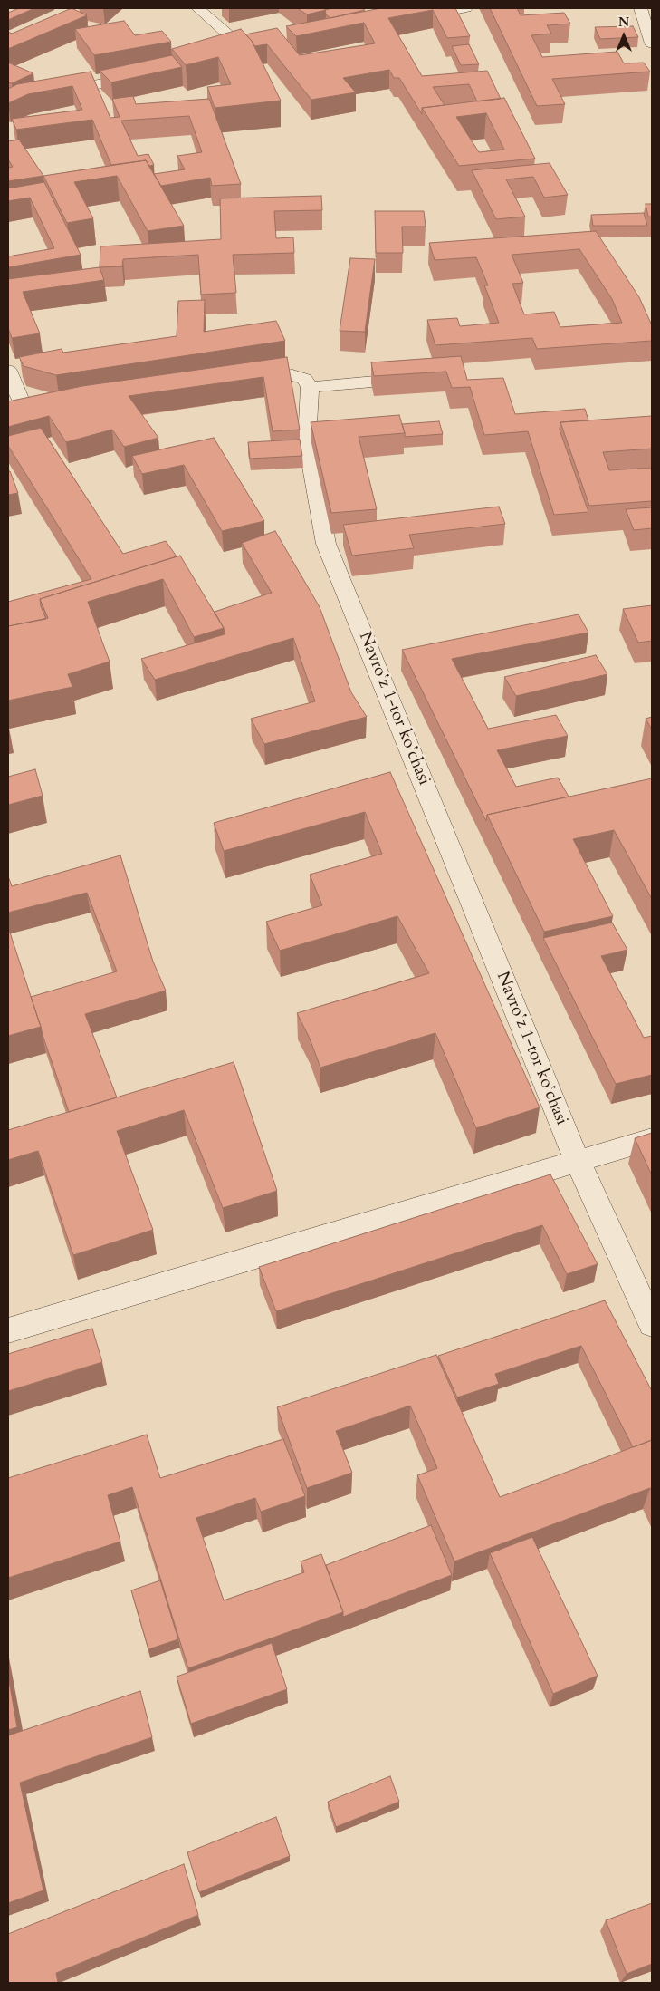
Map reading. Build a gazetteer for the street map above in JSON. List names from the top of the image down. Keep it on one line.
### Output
{"streets":{"street":["Navroʻz 1-tor koʻchasi"]},"north":"top"}
